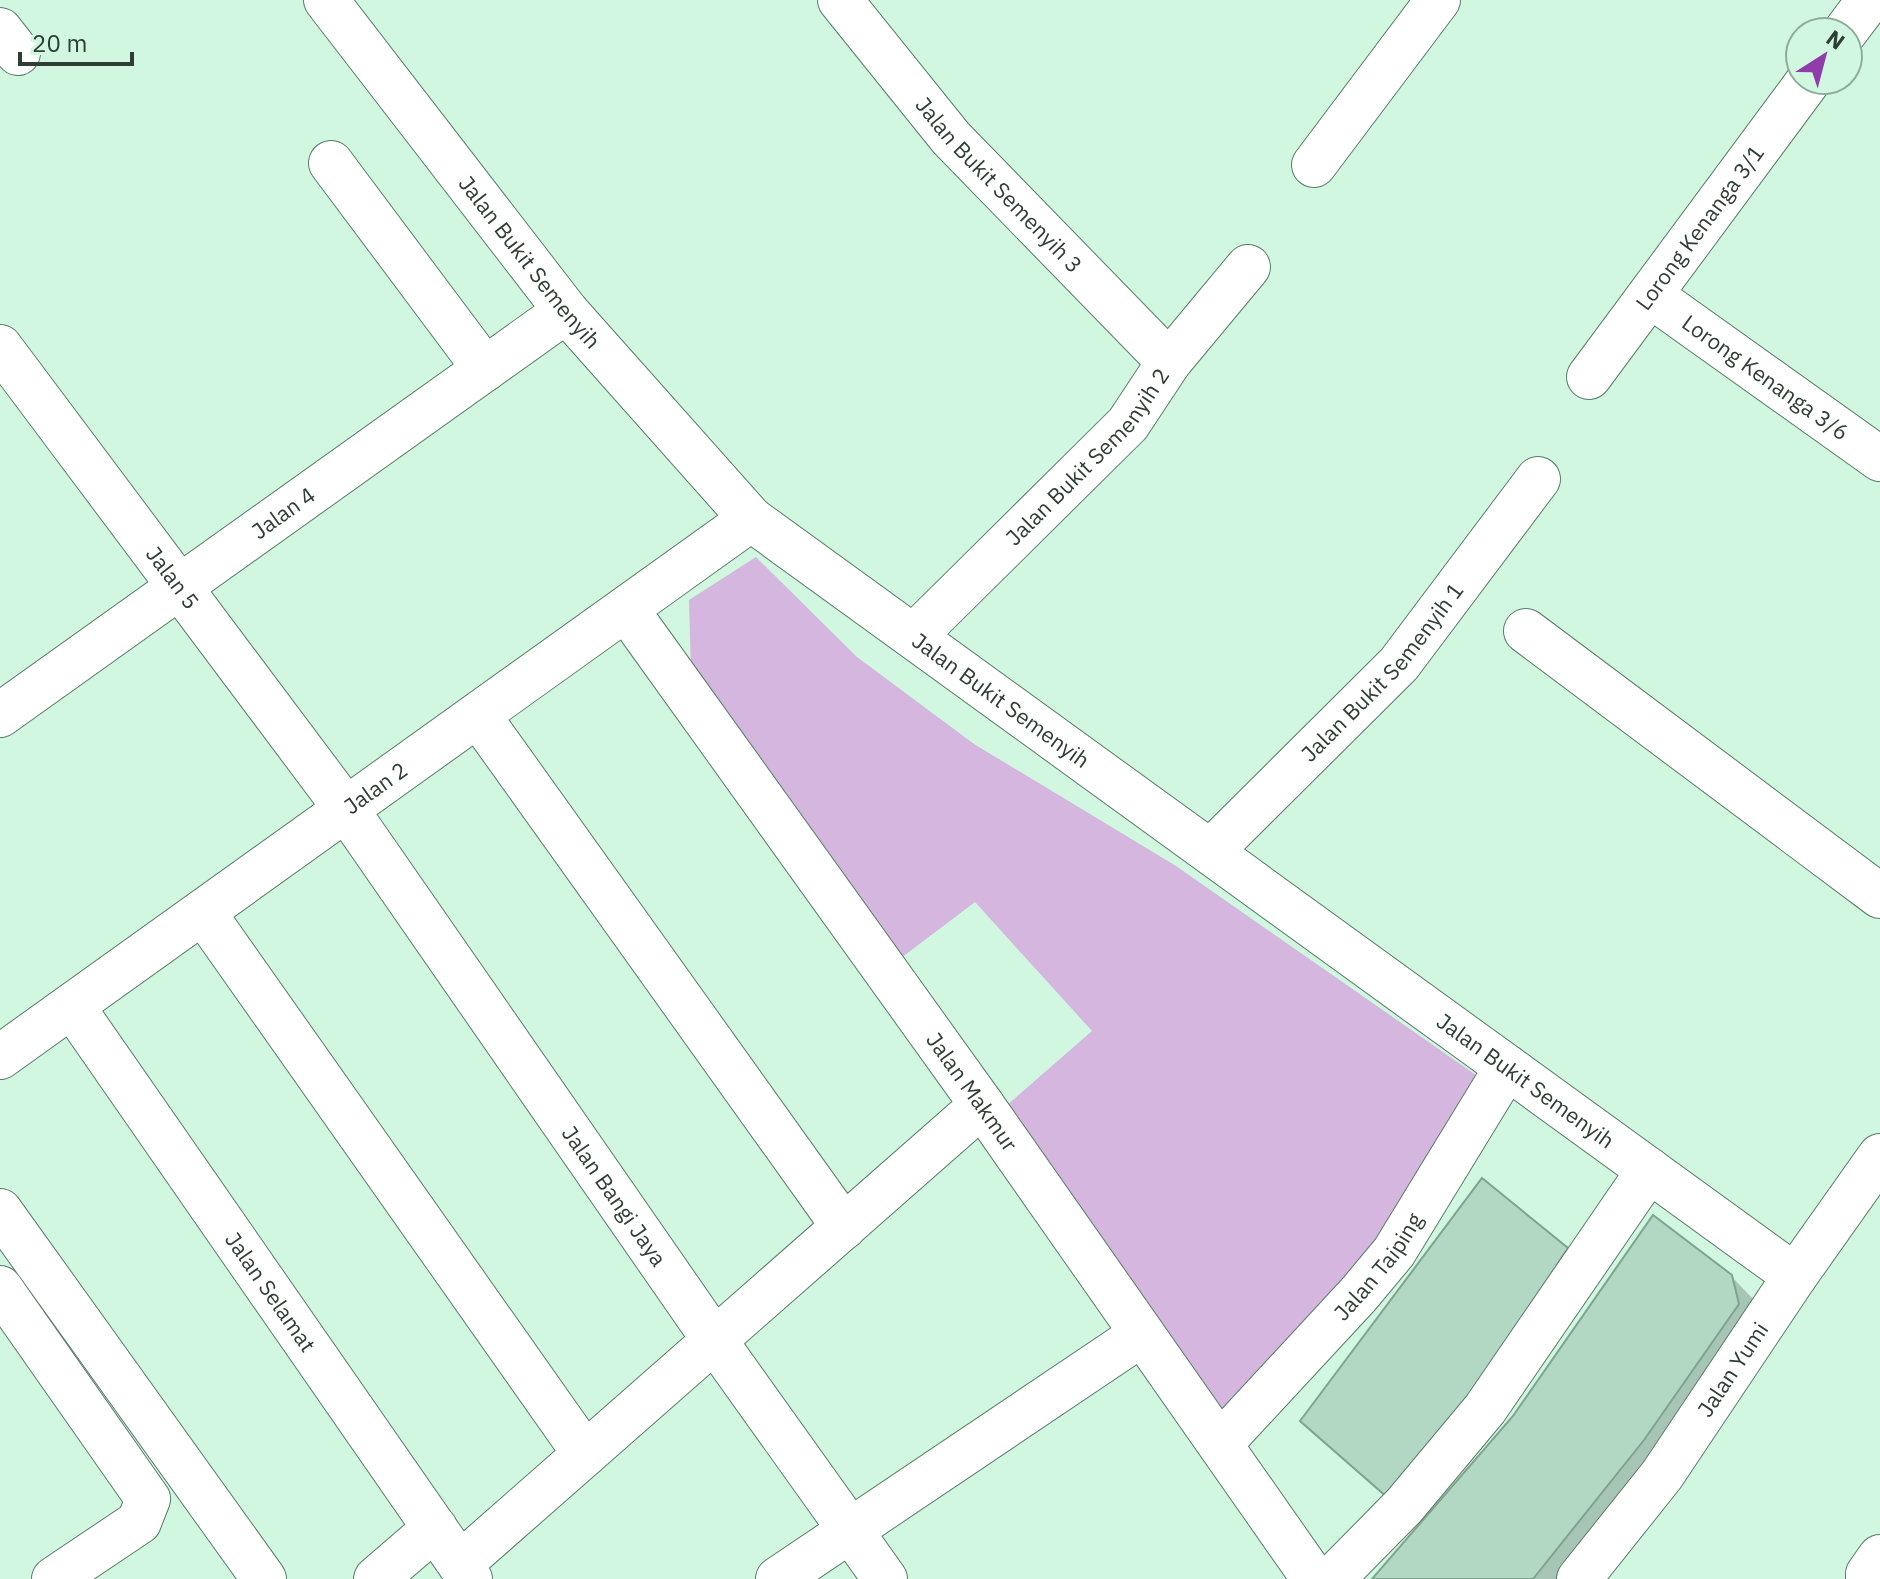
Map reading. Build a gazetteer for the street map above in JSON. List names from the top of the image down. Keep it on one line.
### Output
{"streets":{"street":["Jalan Bukit Semenyih 3","Lorong Kenanga 3/1","Jalan Bukit Semenyih","Lorong Kenanga 3/6","Jalan Bukit Semenyih 2","Jalan 4","Jalan 5","Jalan Bukit Semenyih 1","Jalan 2","Jalan Makmur","Jalan Bangi Jaya","Jalan Taiping","Jalan Selamat","Jalan Yumi"]},"crossings":[["Jalan Bukit Semenyih 3","Jalan Bukit Semenyih 2"],["Lorong Kenanga 3/1","Lorong Kenanga 3/6"],["Jalan Bukit Semenyih","Jalan Bukit Semenyih 2"],["Jalan Bukit Semenyih","Jalan 4"],["Jalan Bukit Semenyih","Jalan Bukit Semenyih 1"],["Jalan Bukit Semenyih","Jalan 2"],["Jalan Bukit Semenyih","Jalan Taiping"],["Jalan Bukit Semenyih","Jalan Yumi"],["Jalan 4","Jalan 5"],["Jalan 5","Jalan 2"],["Jalan 5","Jalan Bangi Jaya"],["Jalan 2","Jalan Makmur"],["Jalan 2","Jalan Bangi Jaya"],["Jalan 2","Jalan Selamat"],["Jalan Makmur","Jalan Taiping"]],"scale_bar":"20 m","north":"top right"}
